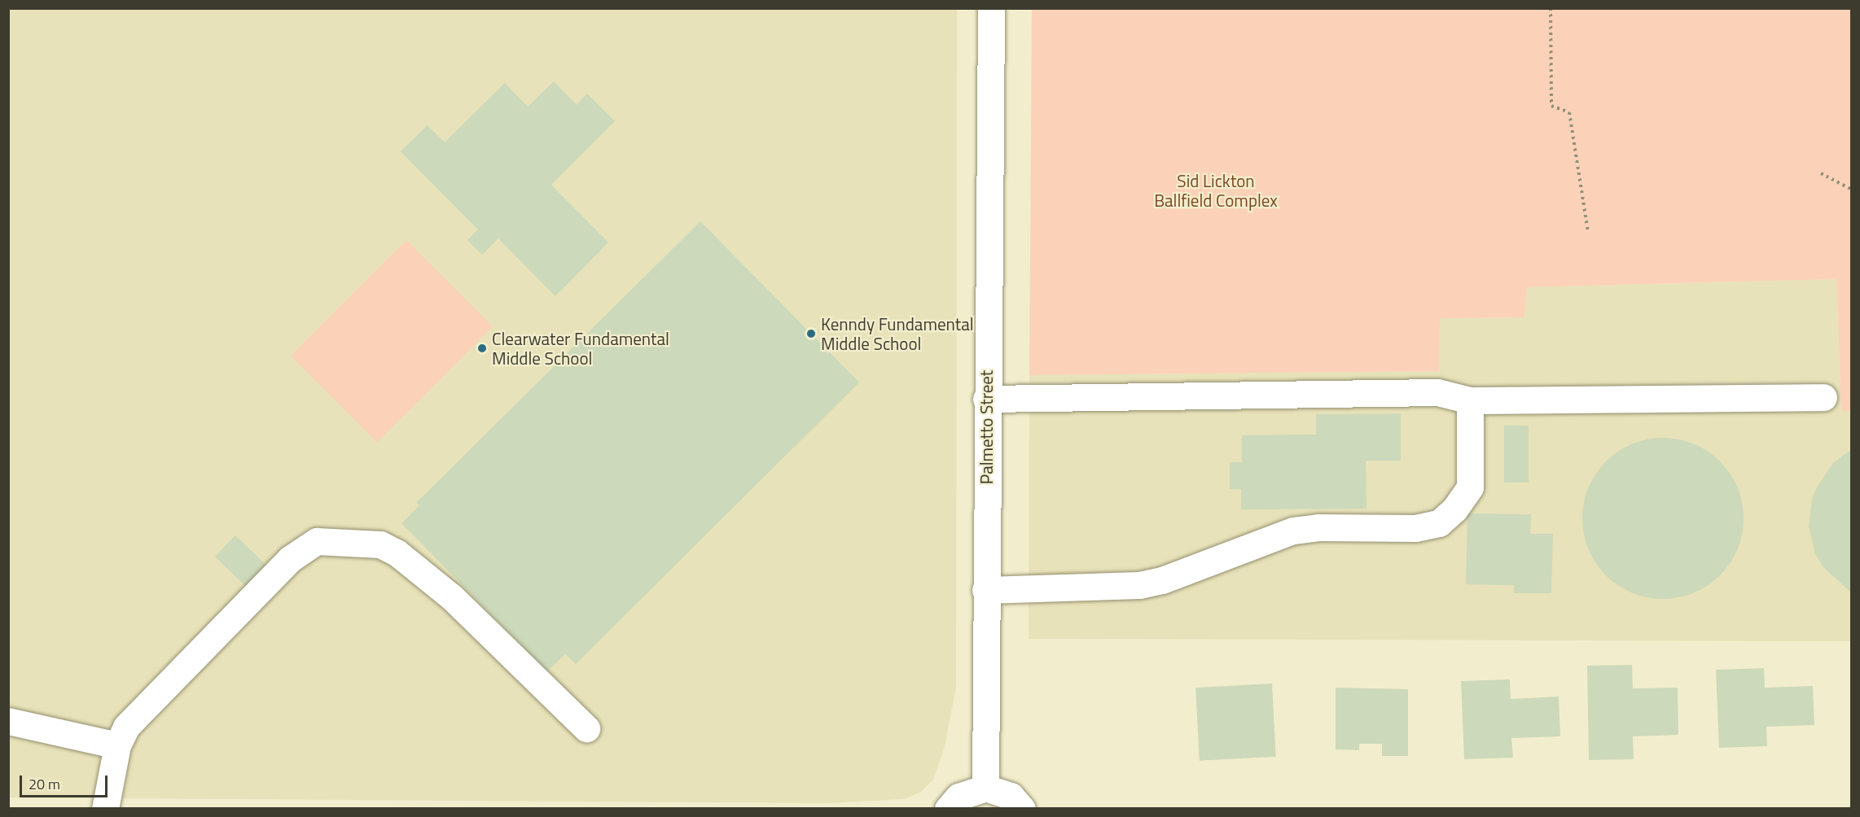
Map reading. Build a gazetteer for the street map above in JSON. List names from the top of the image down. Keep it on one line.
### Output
{"streets":{"street":["Palmetto Street"]},"parks":["Sid Lickton Ballfield Complex"],"places":["Kenndy Fundamental Middle School","Clearwater Fundamental Middle School"],"scale_bar":"20 m"}
